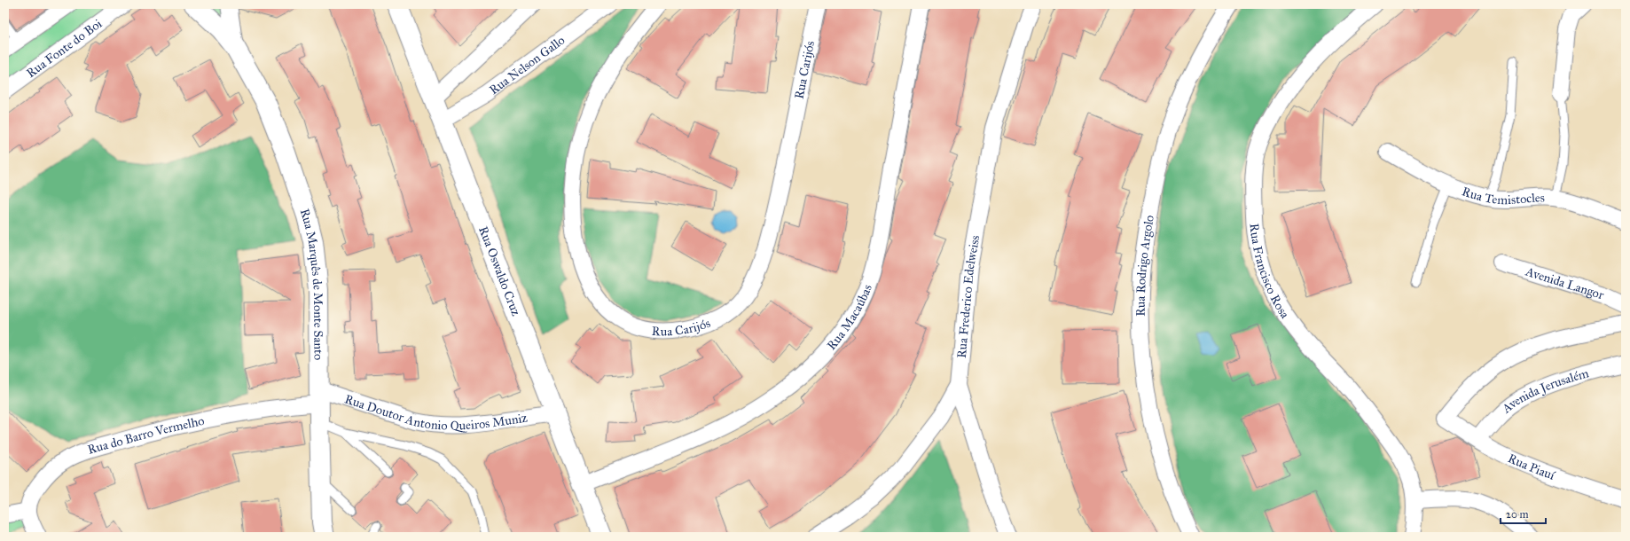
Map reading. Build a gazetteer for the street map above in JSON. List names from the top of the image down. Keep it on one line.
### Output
{"streets":{"main road":["Rua Oswaldo Cruz","Rua Marquês de Monte Santo"],"street":["Rua Fonte do Boi","Rua Nelson Gallo","Rua Carijós","Rua Temistocles","Rua Rodrigo Argolo","Rua Francisco Rosa","Avenida Langor","Rua Frederico Edelweiss","Rua Macaúbas","Avenida Jerusalém","Rua Doutor Antonio Queiros Muniz","Rua do Barro Vermelho","Rua Piauí"]},"crossings":[["Rua Nelson Gallo","Rua Oswaldo Cruz"],["Rua Oswaldo Cruz","Rua Macaúbas"],["Rua Oswaldo Cruz","Rua Doutor Antonio Queiros Muniz"],["Rua Marquês de Monte Santo","Rua Doutor Antonio Queiros Muniz"],["Rua Marquês de Monte Santo","Rua do Barro Vermelho"],["Avenida Jerusalém","Rua Piauí"],["Rua Doutor Antonio Queiros Muniz","Rua do Barro Vermelho"]],"scale_bar":"20 m"}
